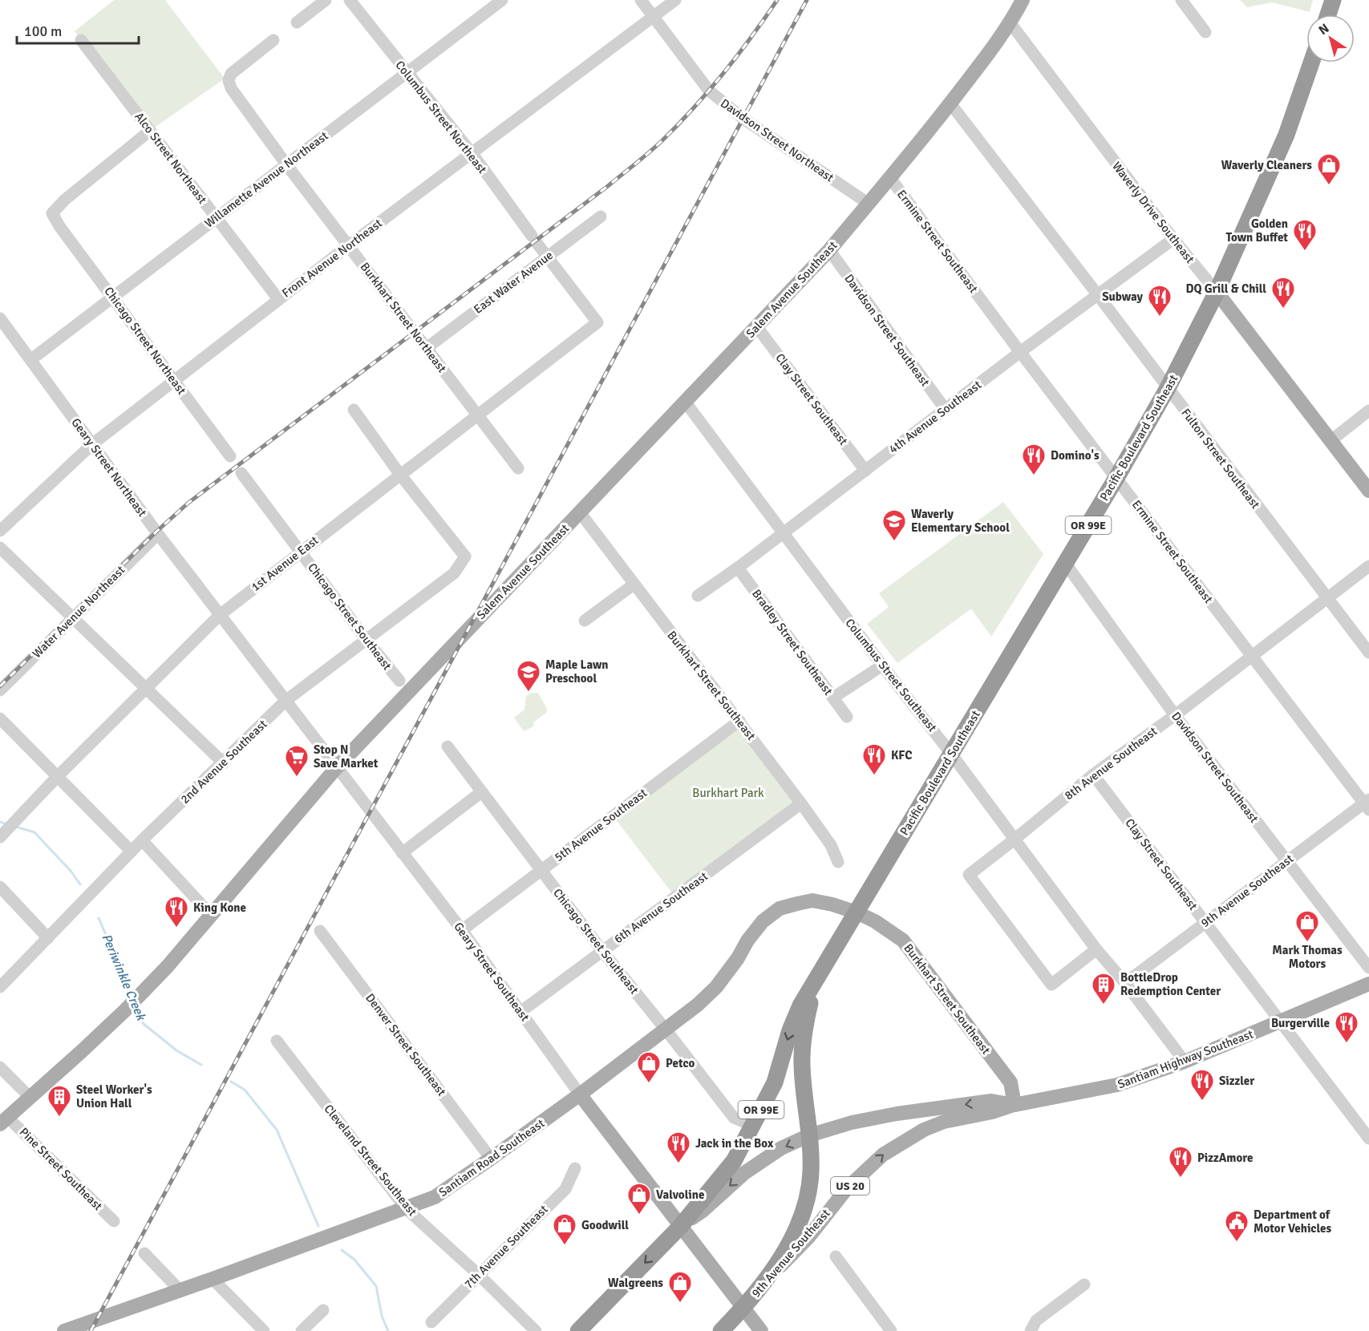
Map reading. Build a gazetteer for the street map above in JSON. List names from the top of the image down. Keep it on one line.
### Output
{"streets":{"highway":["Pacific Boulevard Southeast","OR 99E","9th Avenue Southeast","US 20"],"main road":["Waverly Drive Southeast","Salem Avenue Southeast","Burkhart Street Southeast","Geary Street Southeast","Santiam Highway Southeast","Santiam Road Southeast"],"street":["Columbus Street Northeast","Davidson Street Northeast","Alco Street Northeast","Willamette Avenue Northeast","Ermine Street Southeast","Front Avenue Northeast","East Water Avenue","Burkhart Street Northeast","Davidson Street Southeast","Chicago Street Northeast","Clay Street Southeast","4th Avenue Southeast","Fulton Street Southeast","Geary Street Northeast","1st Avenue East","Water Avenue Northeast","Chicago Street Southeast","Bradley Street Southeast","Columbus Street Southeast","2nd Avenue Southeast","8th Avenue Southeast","5th Avenue Southeast","6th Avenue Southeast","Denver Street Southeast","Cleveland Street Southeast","Pine Street Southeast","7th Avenue Southeast"]},"crossings":[["Columbus Street Northeast","Willamette Avenue Northeast"],["Columbus Street Northeast","Front Avenue Northeast"],["Columbus Street Northeast","East Water Avenue"],["Columbus Street Northeast","1st Avenue East"],["Davidson Street Northeast","Front Avenue Northeast"],["Davidson Street Northeast","Salem Avenue Southeast"],["Alco Street Northeast","Willamette Avenue Northeast"],["Alco Street Northeast","Front Avenue Northeast"],["Alco Street Northeast","Chicago Street Northeast"],["Willamette Avenue Northeast","Burkhart Street Northeast"],["Willamette Avenue Northeast","Chicago Street Northeast"],["Willamette Avenue Northeast","Geary Street Northeast"],["Waverly Drive Southeast","Salem Avenue Southeast"],["Waverly Drive Southeast","4th Avenue Southeast"],["Waverly Drive Southeast","Pacific Boulevard Southeast"],["Ermine Street Southeast","Salem Avenue Southeast"],["Ermine Street Southeast","4th Avenue Southeast"],["Ermine Street Southeast","Pacific Boulevard Southeast"],["Ermine Street Southeast","8th Avenue Southeast"],["Ermine Street Southeast","9th Avenue Southeast"],["Front Avenue Northeast","Burkhart Street Northeast"],["Front Avenue Northeast","Chicago Street Northeast"],["Front Avenue Northeast","Geary Street Northeast"],["East Water Avenue","Burkhart Street Northeast"],["Salem Avenue Southeast","Davidson Street Southeast"],["Salem Avenue Southeast","Clay Street Southeast"],["Salem Avenue Southeast","Fulton Street Southeast"],["Salem Avenue Southeast","Columbus Street Southeast"],["Salem Avenue Southeast","Burkhart Street Southeast"],["Salem Avenue Southeast","Geary Street Southeast"],["Salem Avenue Southeast","Pine Street Southeast"],["Burkhart Street Northeast","1st Avenue East"],["Davidson Street Southeast","4th Avenue Southeast"],["Davidson Street Southeast","Pacific Boulevard Southeast"],["Davidson Street Southeast","8th Avenue Southeast"],["Davidson Street Southeast","9th Avenue Southeast"],["Clay Street Southeast","4th Avenue Southeast"],["Clay Street Southeast","8th Avenue Southeast"],["Clay Street Southeast","9th Avenue Southeast"],["Clay Street Southeast","Santiam Highway Southeast"],["4th Avenue Southeast","Fulton Street Southeast"],["4th Avenue Southeast","Bradley Street Southeast"],["4th Avenue Southeast","Columbus Street Southeast"],["Pacific Boulevard Southeast","Fulton Street Southeast"],["Pacific Boulevard Southeast","Chicago Street Southeast"],["Pacific Boulevard Southeast","Columbus Street Southeast"],["Pacific Boulevard Southeast","Burkhart Street Southeast"],["Pacific Boulevard Southeast","9th Avenue Southeast"],["Pacific Boulevard Southeast","Geary Street Southeast"],["Pacific Boulevard Southeast","Santiam Highway Southeast"],["Pacific Boulevard Southeast","Santiam Road Southeast"],["Fulton Street Southeast","8th Avenue Southeast"],["Geary Street Northeast","1st Avenue East"],["Geary Street Northeast","Water Avenue Northeast"],["Geary Street Northeast","Geary Street Southeast"],["1st Avenue East","Chicago Street Southeast"],["1st Avenue East","2nd Avenue Southeast"],["1st Avenue East","Geary Street Southeast"],["Chicago Street Southeast","2nd Avenue Southeast"],["Chicago Street Southeast","5th Avenue Southeast"],["Chicago Street Southeast","6th Avenue Southeast"],["Chicago Street Southeast","Santiam Road Southeast"],["Columbus Street Southeast","8th Avenue Southeast"],["Columbus Street Southeast","9th Avenue Southeast"],["Columbus Street Southeast","Santiam Highway Southeast"],["Burkhart Street Southeast","5th Avenue Southeast"],["Burkhart Street Southeast","9th Avenue Southeast"],["Burkhart Street Southeast","6th Avenue Southeast"],["Burkhart Street Southeast","Santiam Highway Southeast"],["Burkhart Street Southeast","Santiam Road Southeast"],["2nd Avenue Southeast","Geary Street Southeast"],["5th Avenue Southeast","Geary Street Southeast"],["9th Avenue Southeast","Geary Street Southeast"],["9th Avenue Southeast","Santiam Highway Southeast"],["6th Avenue Southeast","Geary Street Southeast"],["Geary Street Southeast","Santiam Highway Southeast"],["Geary Street Southeast","Santiam Road Southeast"],["Denver Street Southeast","Santiam Road Southeast"],["Santiam Road Southeast","Cleveland Street Southeast"],["Cleveland Street Southeast","7th Avenue Southeast"]],"one_way":["9th Avenue Southeast","Santiam Highway Southeast"],"water":["Periwinkle Creek"],"parks":["Burkhart Park"],"places":{"shop":["Waverly Cleaners","Mark Thomas Motors","Petco","Valvoline","Goodwill","Walgreens"],"restaurant":["Golden Town Buffet","DQ Grill & Chill","Subway","Domino's","KFC","King Kone","Burgerville","Sizzler","Jack in the Box","PizzAmore"],"school or university":["Waverly Elementary School","Maple Lawn Preschool"],"supermarket":["Stop N Save Market"],"building":["BottleDrop Redemption Center","Steel Worker's Union Hall"],"public building":["Department of Motor Vehicles"]},"scale_bar":"100 m","north":"top left"}
